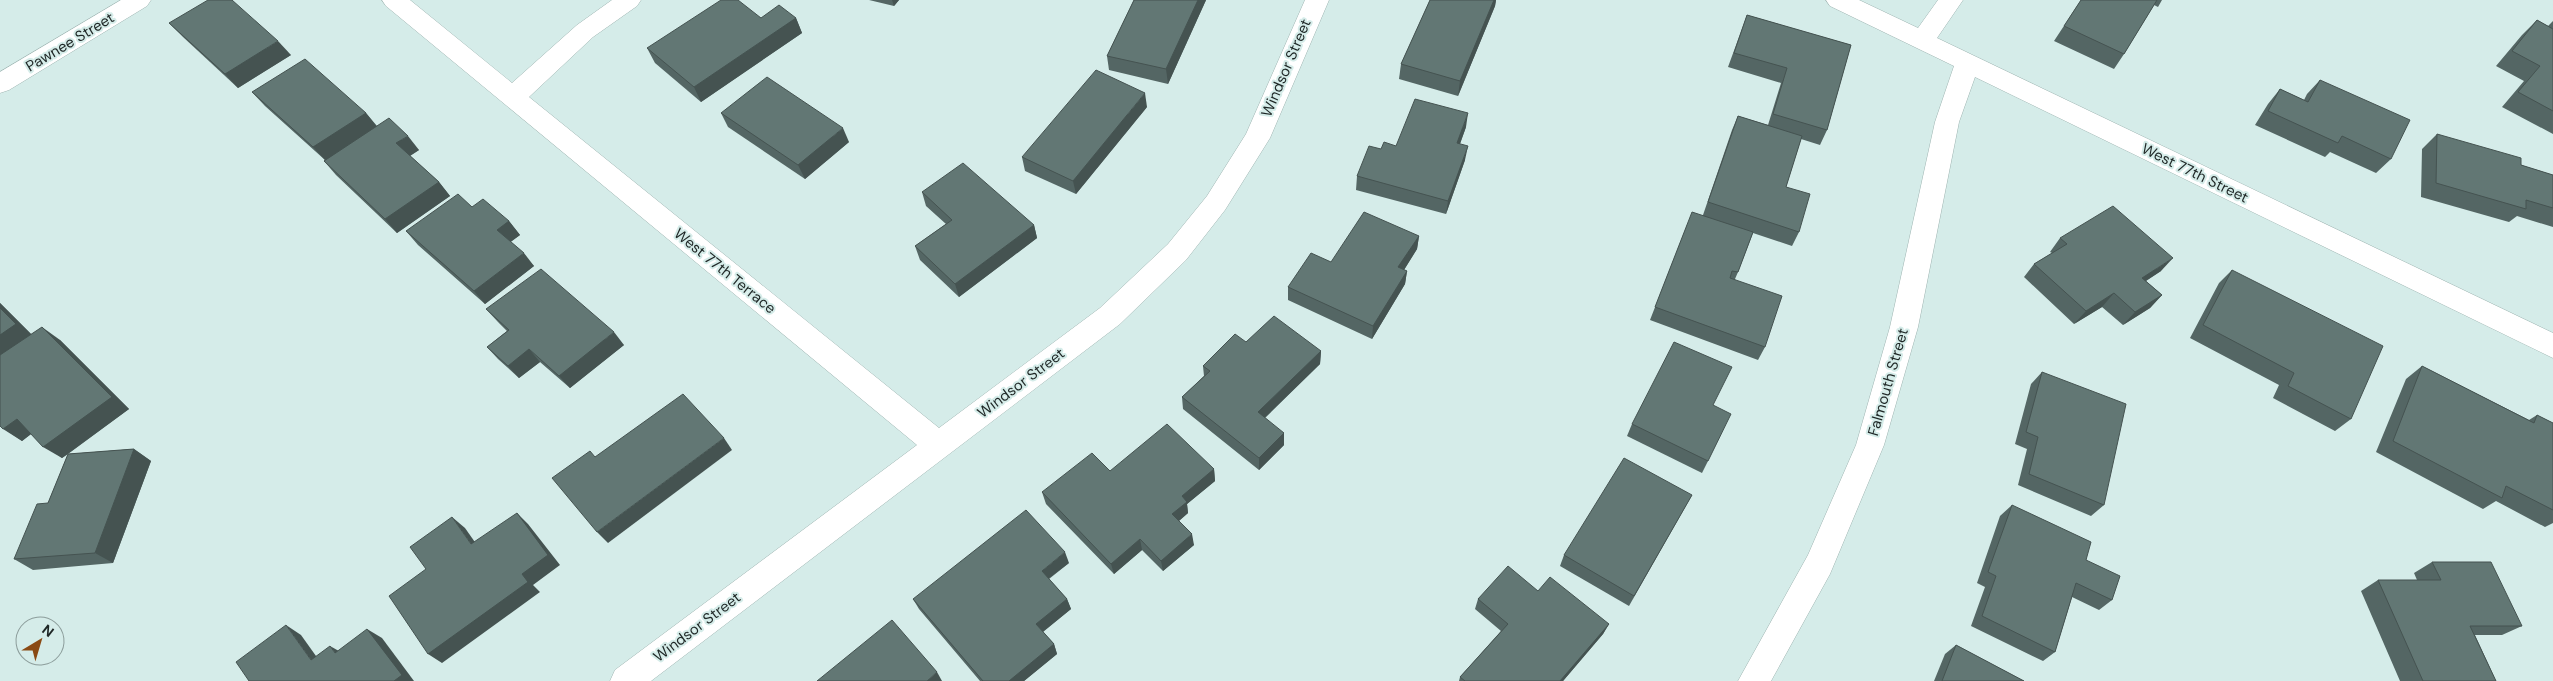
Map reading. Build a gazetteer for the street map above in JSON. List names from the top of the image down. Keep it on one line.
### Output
{"streets":{"street":["Pawnee Street","Windsor Street","West 77th Street","West 77th Terrace","Falmouth Street"]},"crossings":[["Windsor Street","West 77th Terrace"],["West 77th Street","Falmouth Street"]],"north":"top right"}
